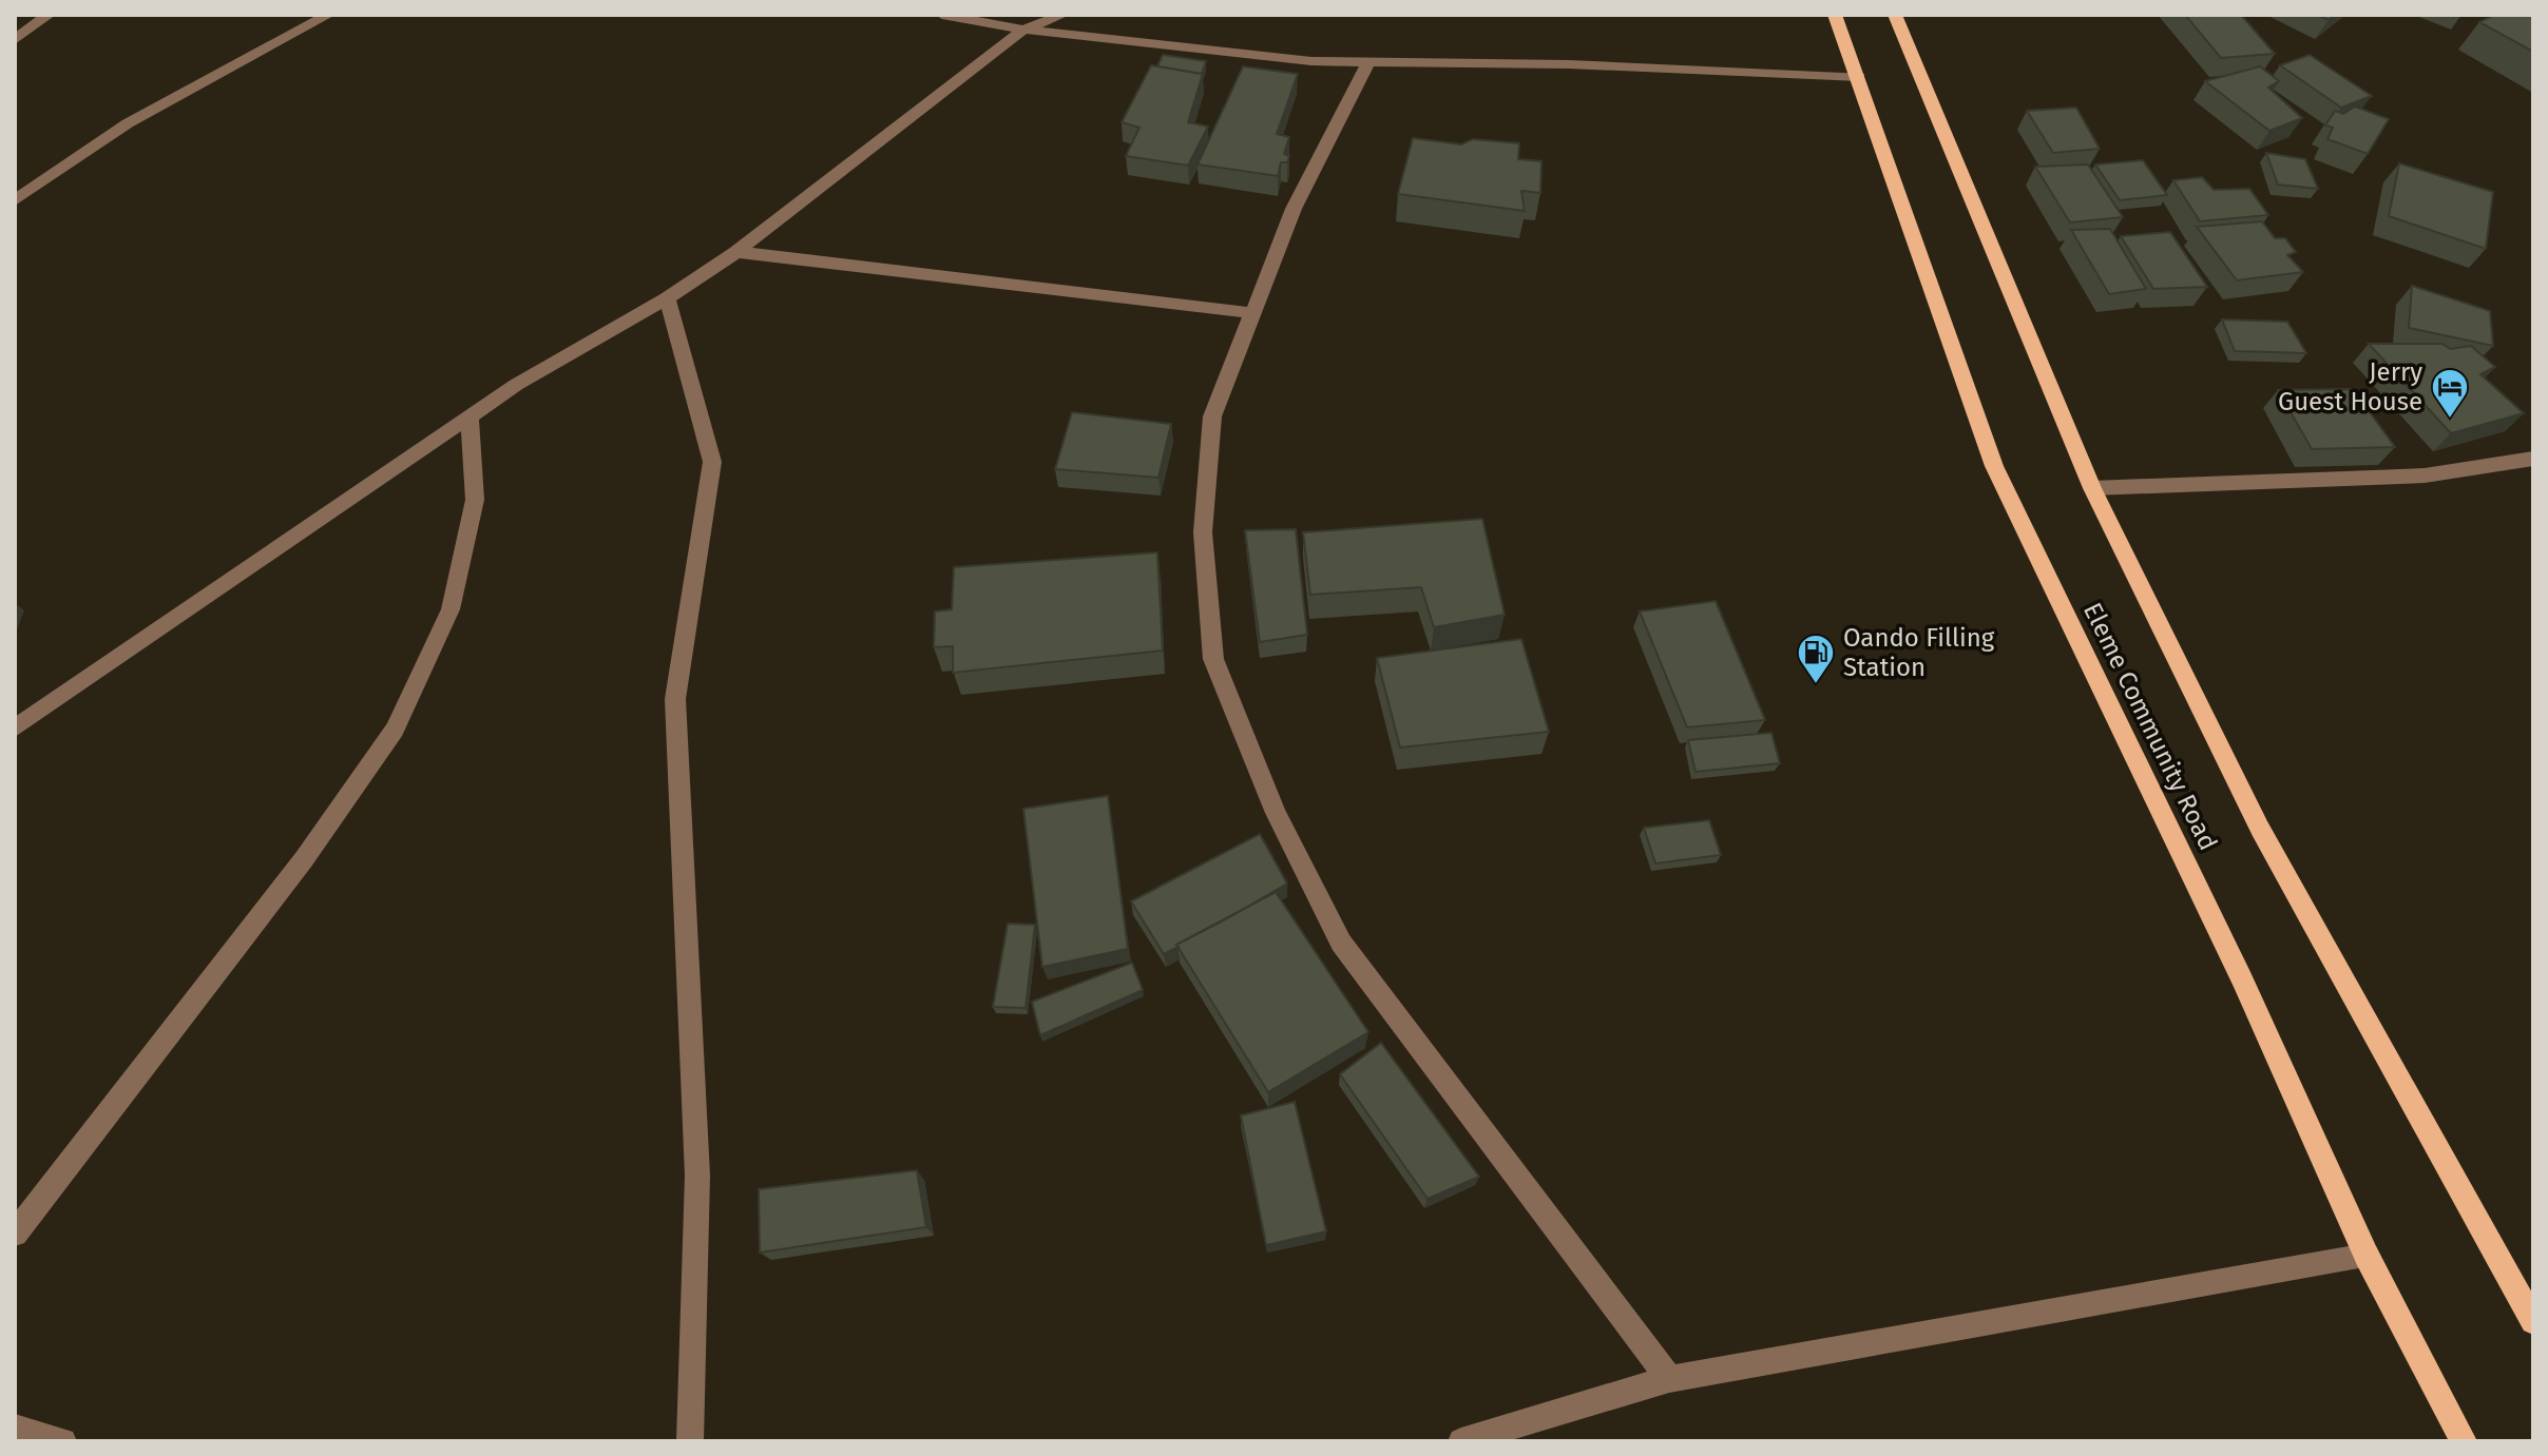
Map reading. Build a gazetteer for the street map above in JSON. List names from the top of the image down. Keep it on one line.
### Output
{"streets":{"main road":["Eleme Community Road"]},"places":{"hotel":["Jerry Guest House"],"fuel station":["Oando Filling Station"]}}
